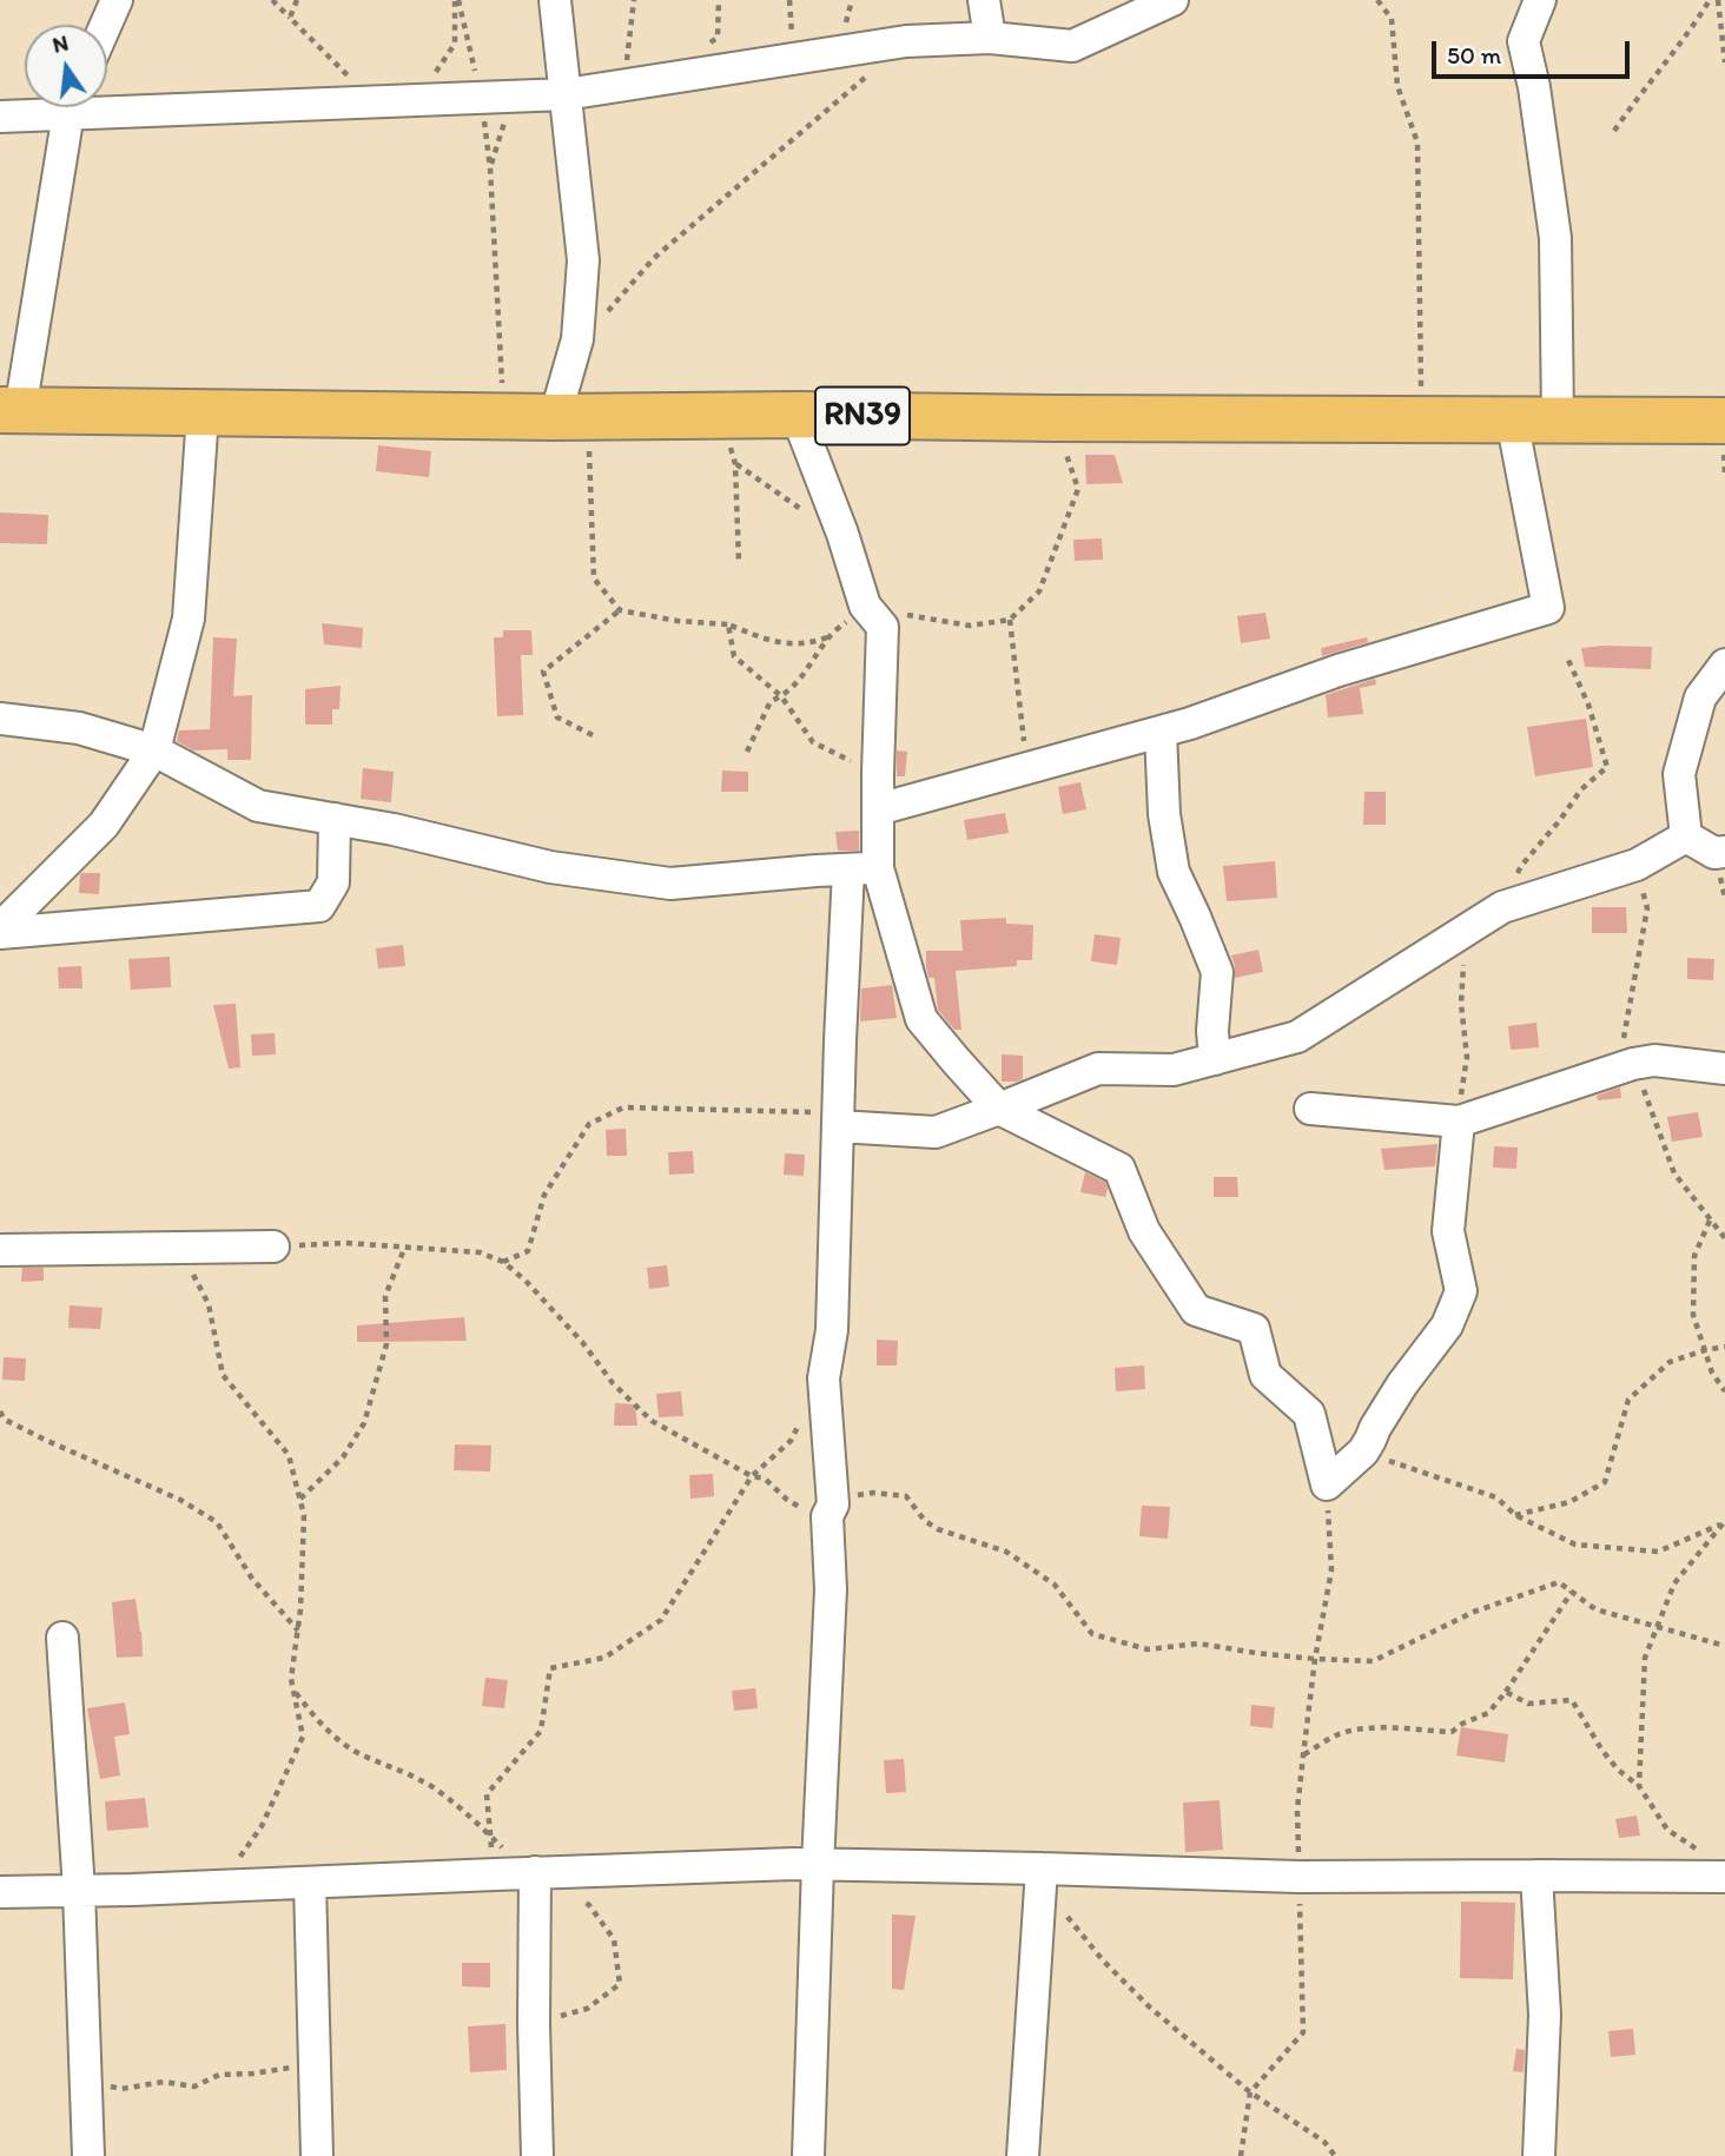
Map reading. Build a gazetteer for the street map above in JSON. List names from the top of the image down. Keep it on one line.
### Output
{"streets":{"highway":["RN39"]},"scale_bar":"50 m","north":"top"}
